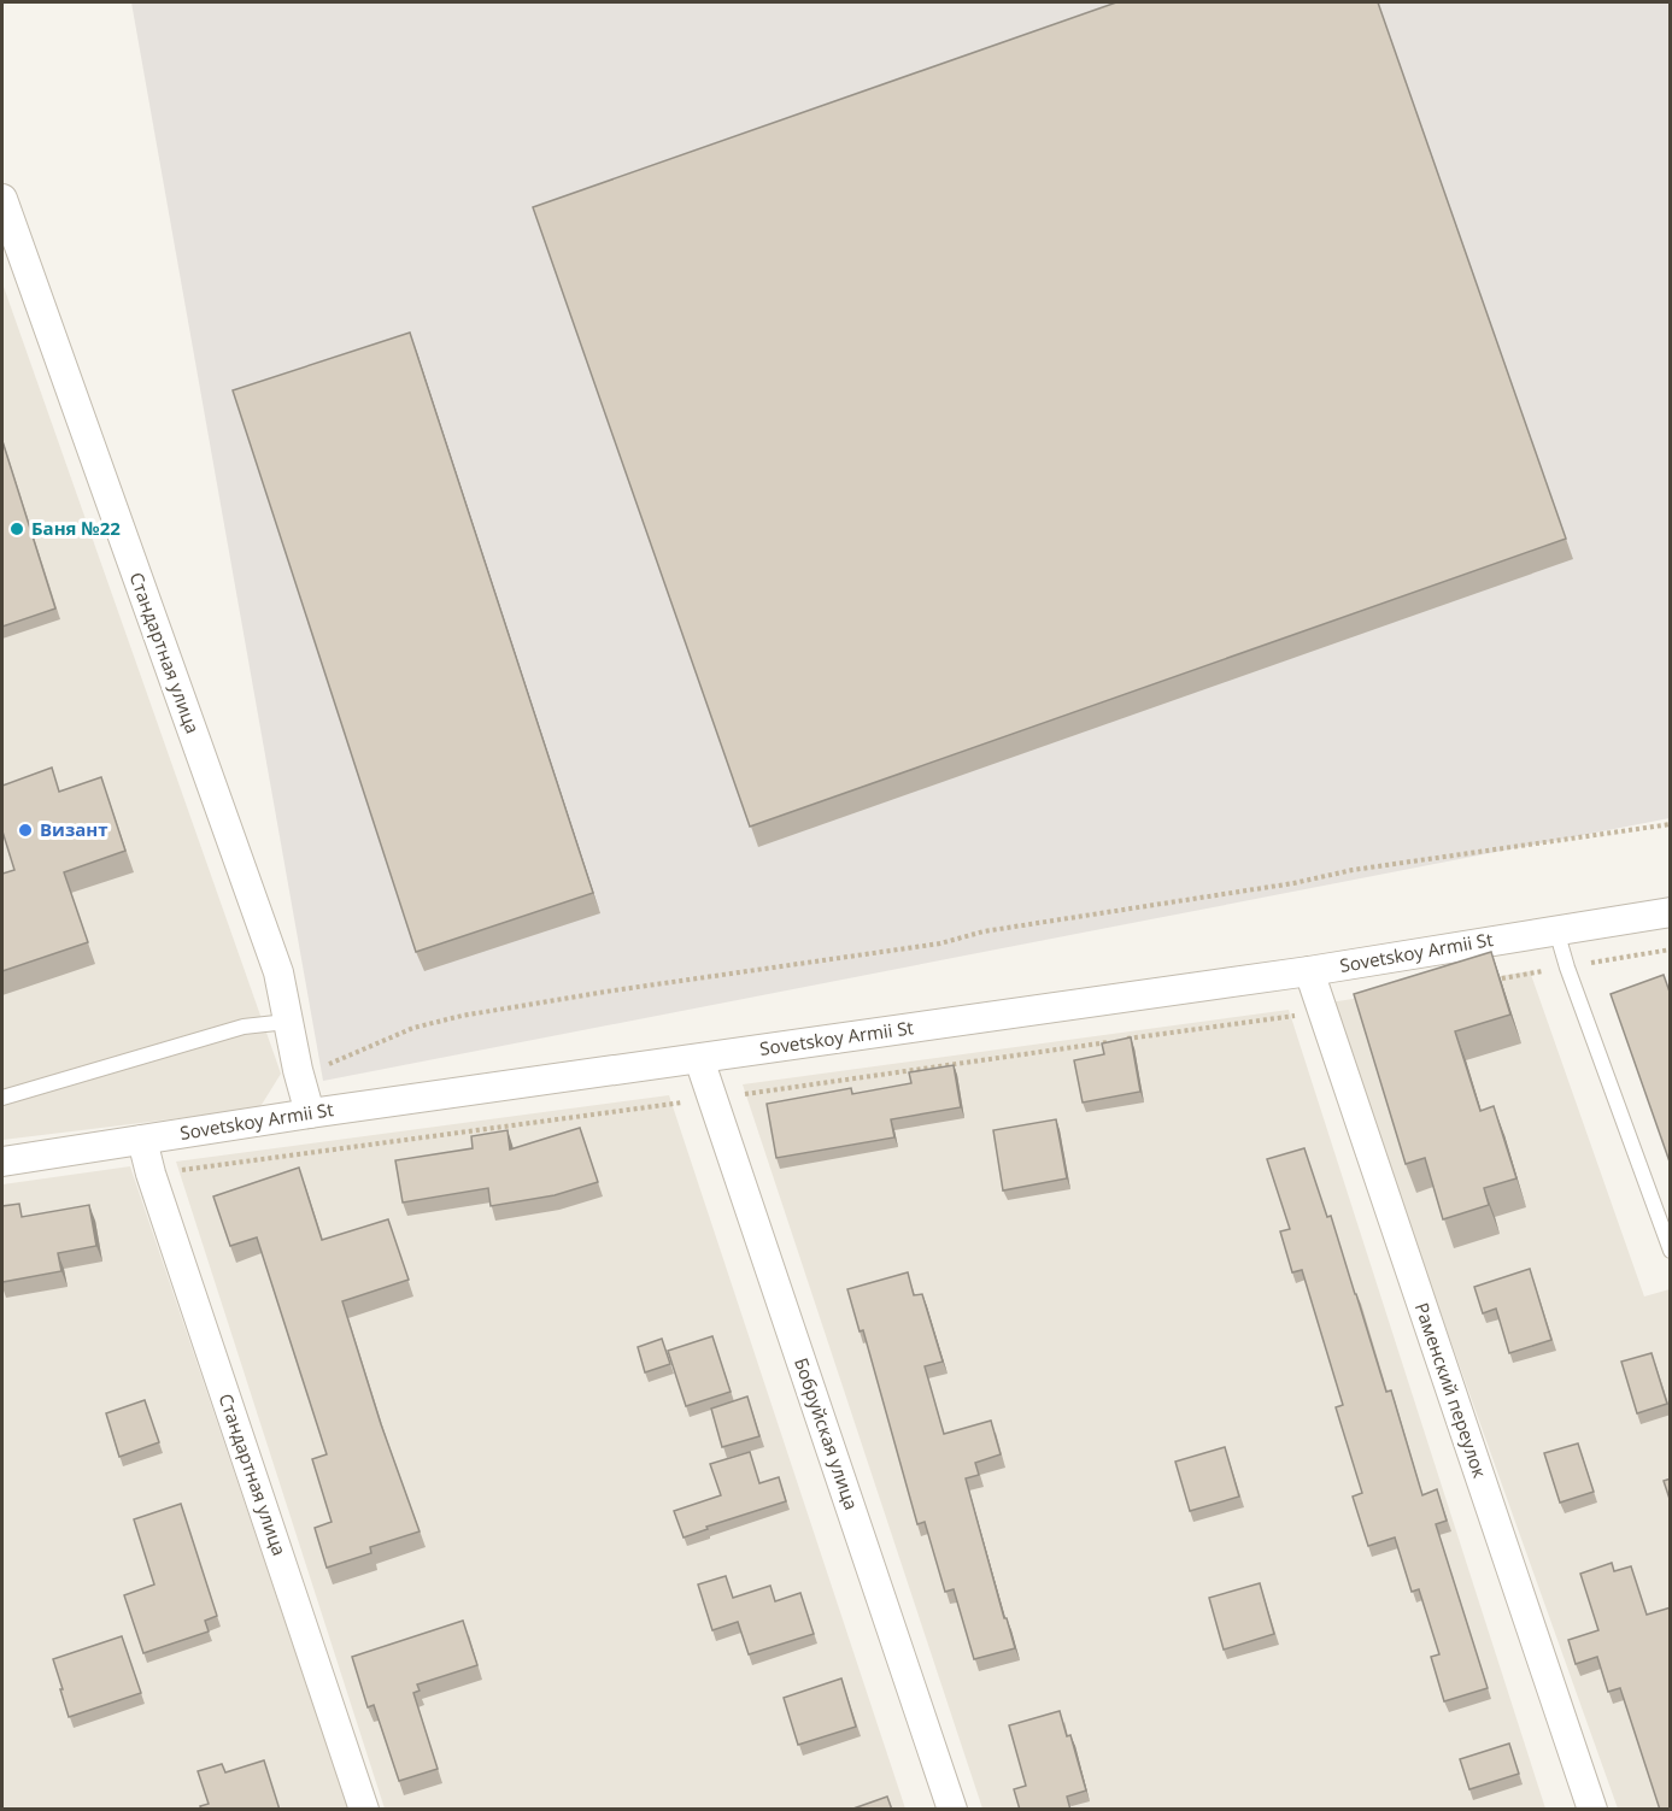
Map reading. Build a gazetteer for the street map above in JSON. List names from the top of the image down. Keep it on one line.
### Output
{"streets":{"street":["Стандартная улица","Sovetskoy Armii St","Раменский переулок","Бобруйская улица"]},"crossings":[["Стандартная улица","Sovetskoy Armii St"],["Sovetskoy Armii St","Раменский переулок"],["Sovetskoy Armii St","Бобруйская улица"]],"places":["Баня №22","Визант"]}
